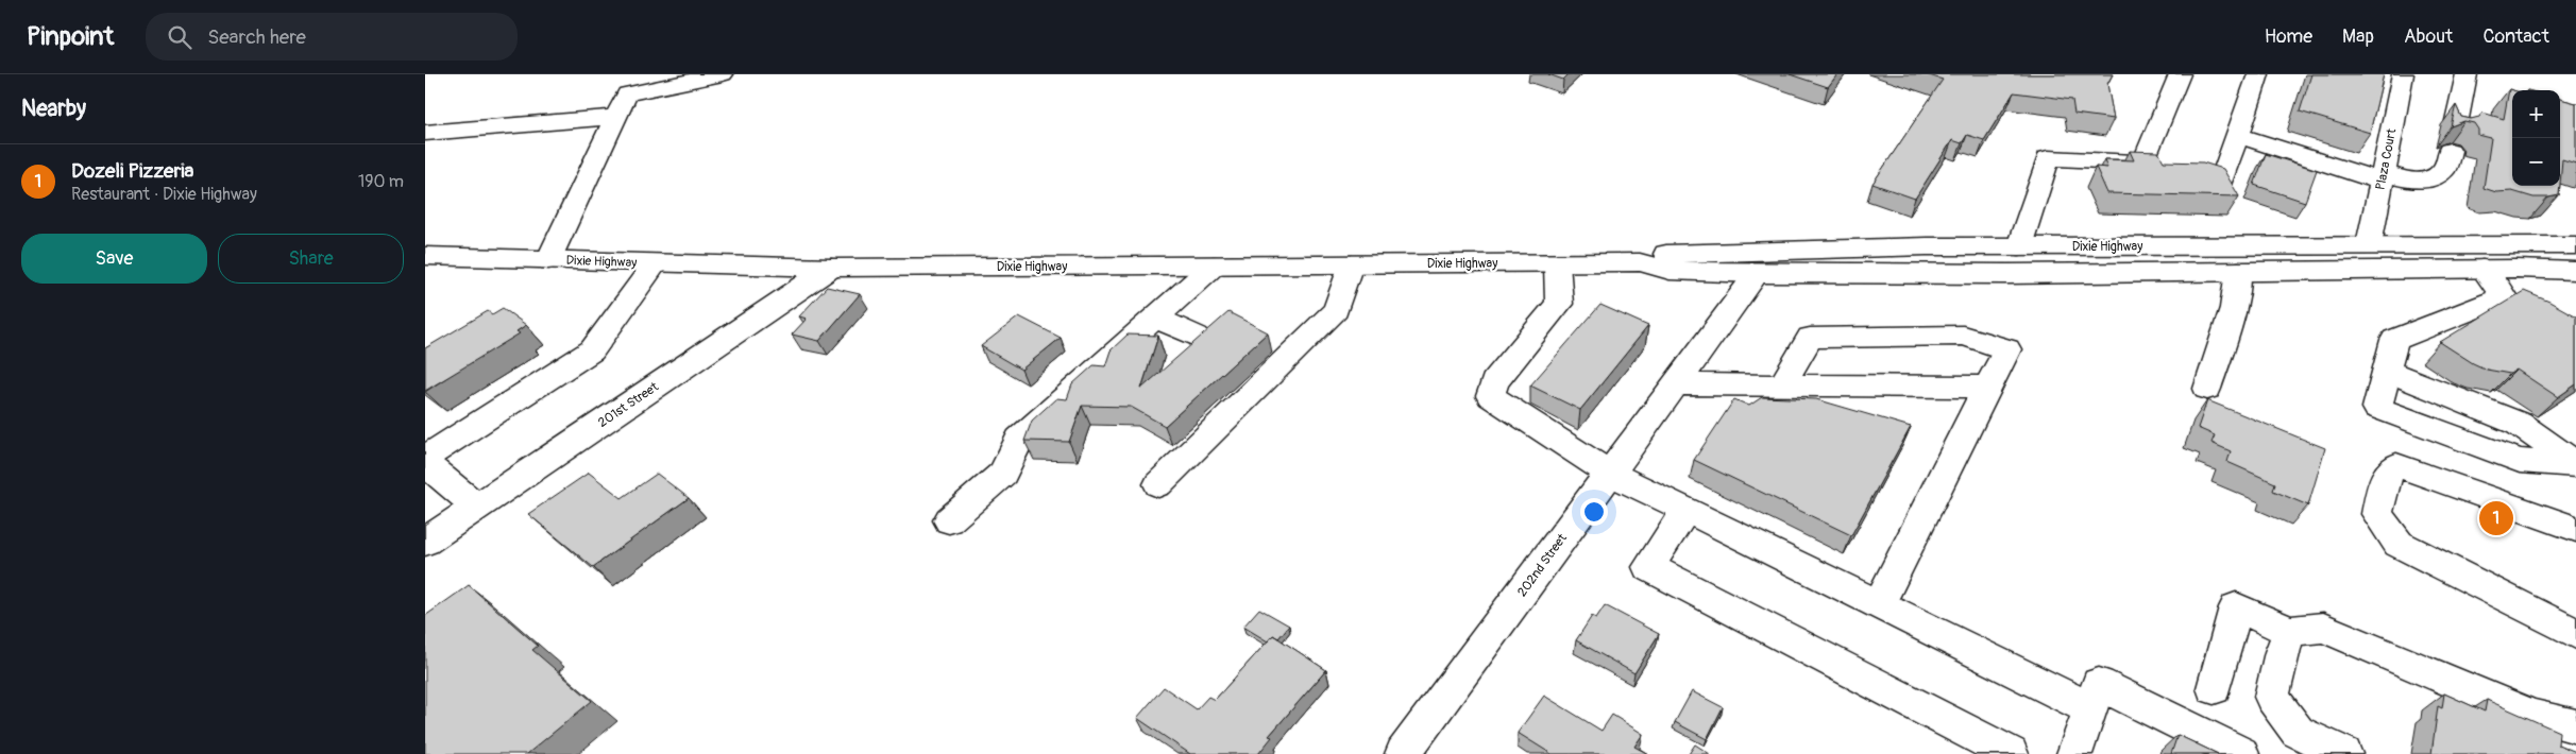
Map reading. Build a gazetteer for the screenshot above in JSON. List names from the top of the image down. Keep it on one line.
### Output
{"streets":{"main road":["Plaza Court","Dixie Highway","201st Street","202nd Street"]},"crossings":[["Plaza Court","Dixie Highway"],["Dixie Highway","201st Street"],["Dixie Highway","202nd Street"]],"page":{"header":"Pinpoint","search":"Search here","nav":["Home","Map","About","Contact"],"heading":"Nearby","map_buttons":["+","−"],"list":[{"mark":"1","name":"Dozeli Pizzeria","note":"Restaurant · Dixie Highway","value":"190 m"}],"buttons":["Save","Share"],"pins":"1"}}
